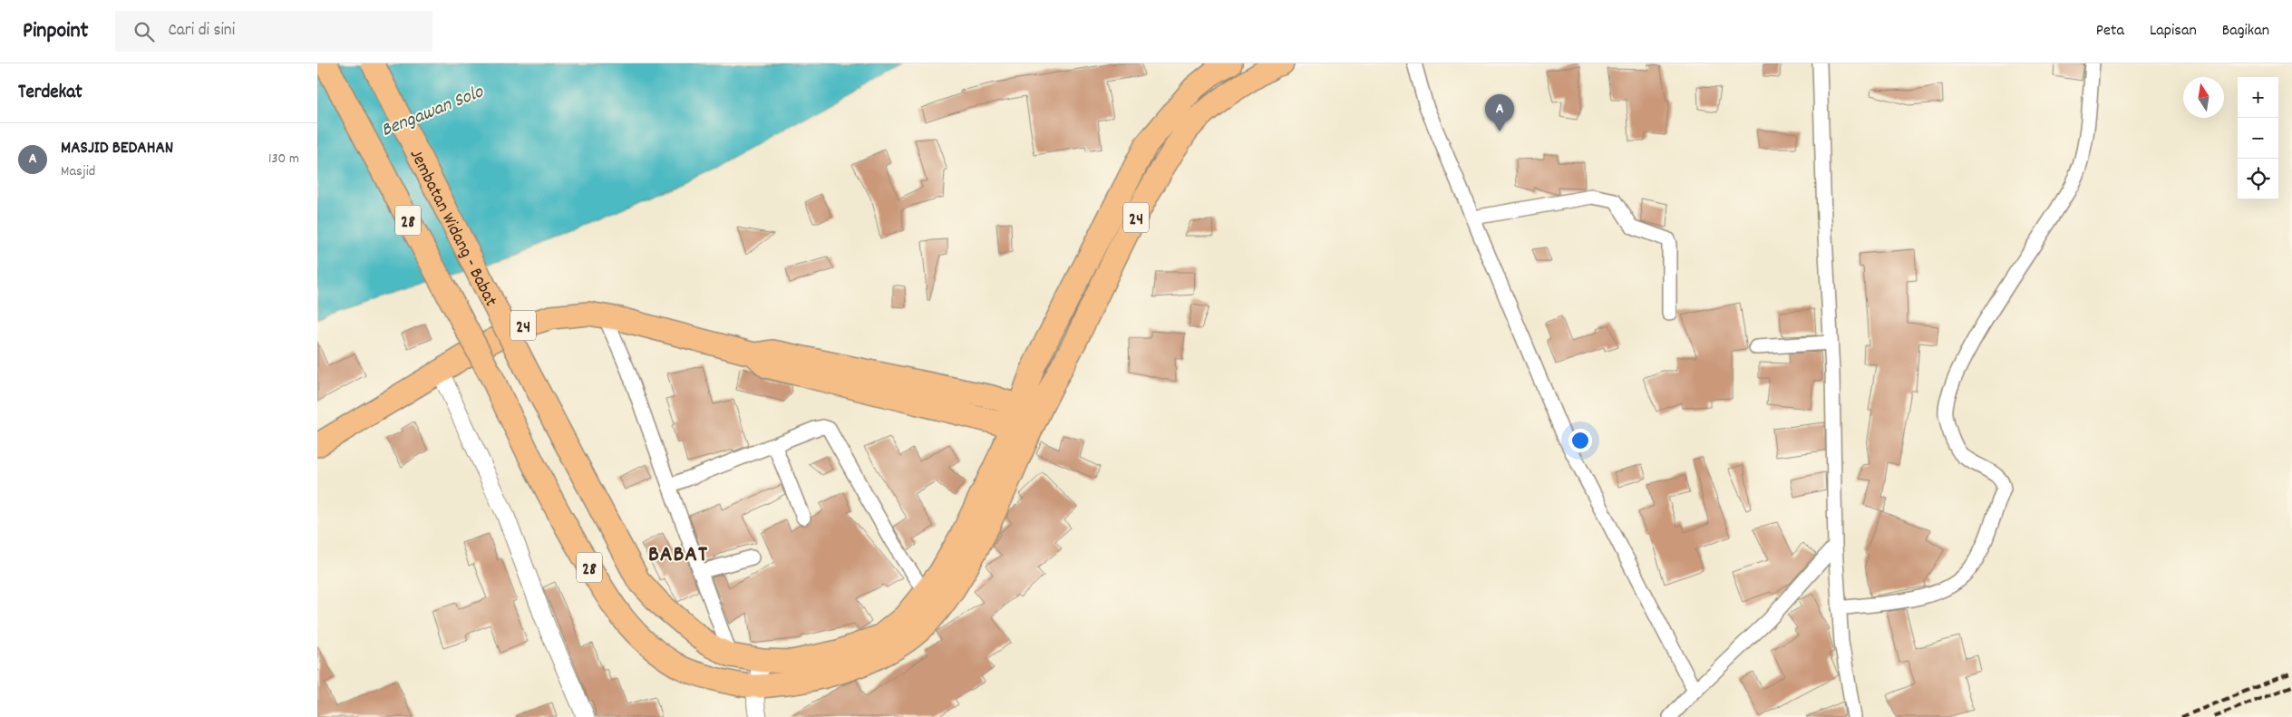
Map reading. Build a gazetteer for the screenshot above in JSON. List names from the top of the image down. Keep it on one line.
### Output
{"streets":{"highway":["24","28","Jembatan Widang - Babat"]},"crossings":[["24","28"],["28","Jembatan Widang - Babat"]],"districts":["BABAT"],"water":["Bengawan Solo"],"north":"top","page":{"header":"Pinpoint","search":"Cari di sini","nav":["Peta","Lapisan","Bagikan"],"heading":"Terdekat","map_buttons":["+","−"],"pins":"A","list":[{"mark":"A","name":"MASJID BEDAHAN","note":"Masjid","value":"130 m"}]}}
